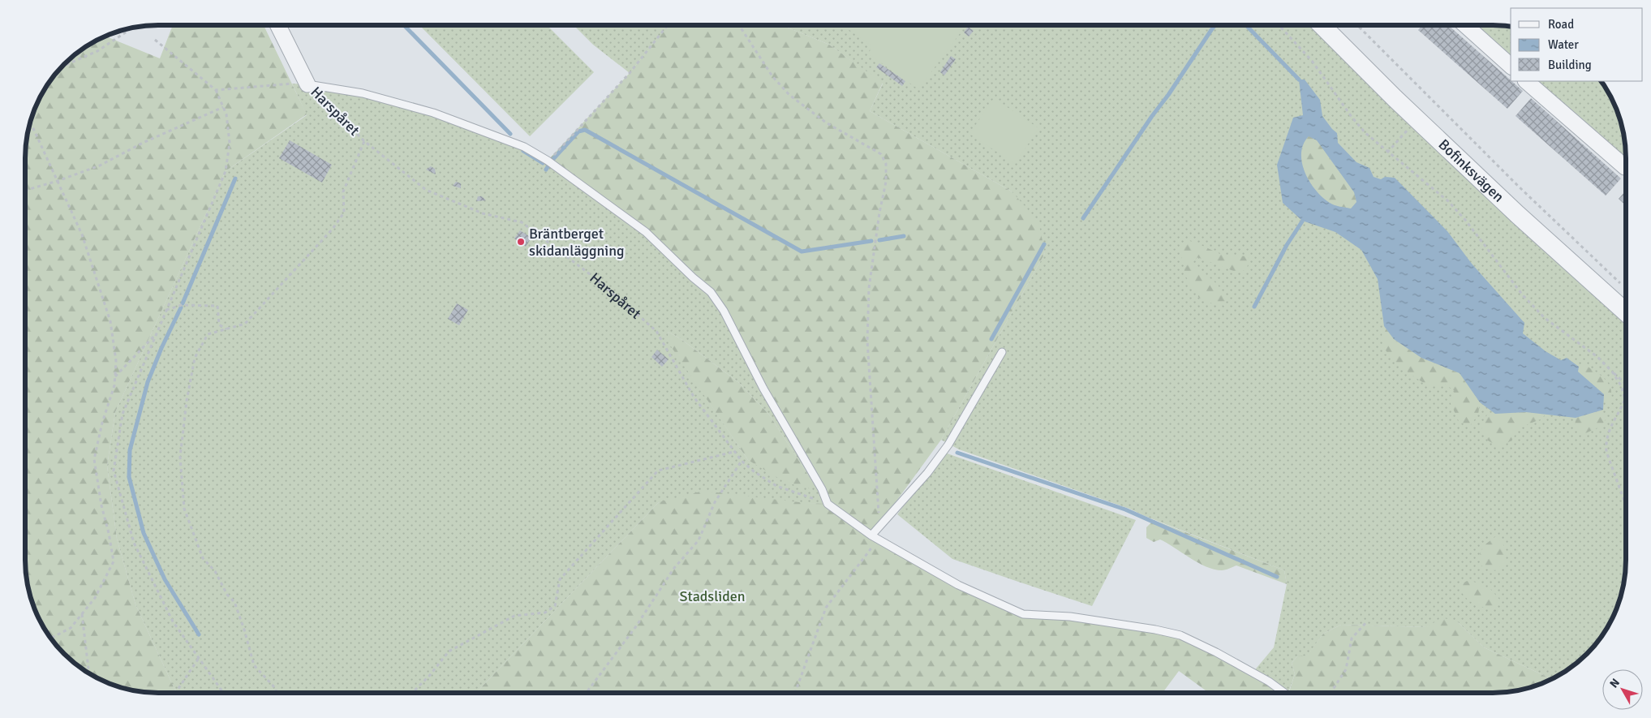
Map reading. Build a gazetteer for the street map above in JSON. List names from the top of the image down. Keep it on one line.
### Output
{"streets":{"street":["Harspåret","Bofinksvägen"]},"parks":["Stadsliden"],"places":["Bräntberget skidanläggning"],"legend":["Road","Water","Building"],"north":"top left"}
